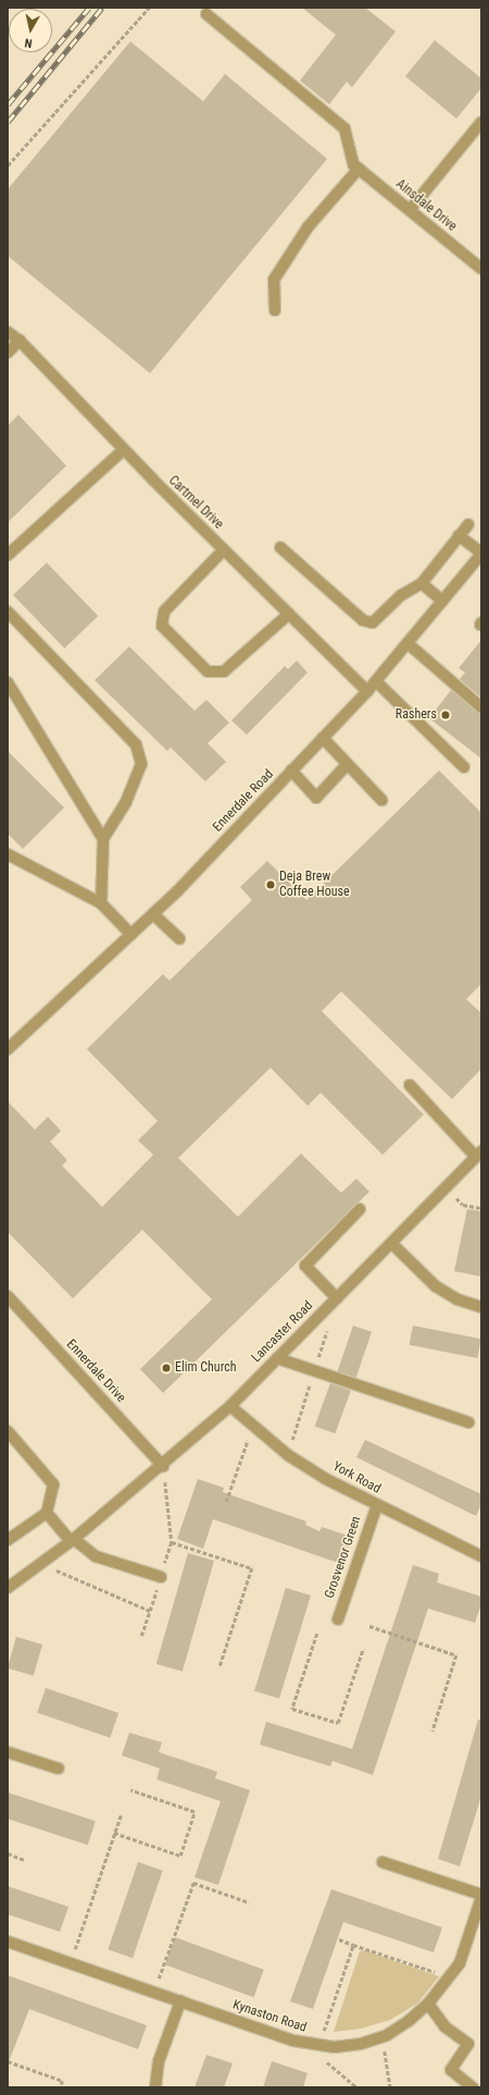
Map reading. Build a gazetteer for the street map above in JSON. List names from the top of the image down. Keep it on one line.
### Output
{"streets":{"street":["Ainsdale Drive","Cartmel Drive","Ennerdale Road","Lancaster Road","Ennerdale Drive","York Road","Grosvenor Green","Kynaston Road"]},"crossings":[["Cartmel Drive","Ennerdale Road"],["Lancaster Road","Ennerdale Drive"],["Lancaster Road","York Road"],["York Road","Grosvenor Green"]],"places":["Rashers","Deja Brew Coffee House","Elim Church"],"north":"bottom"}
